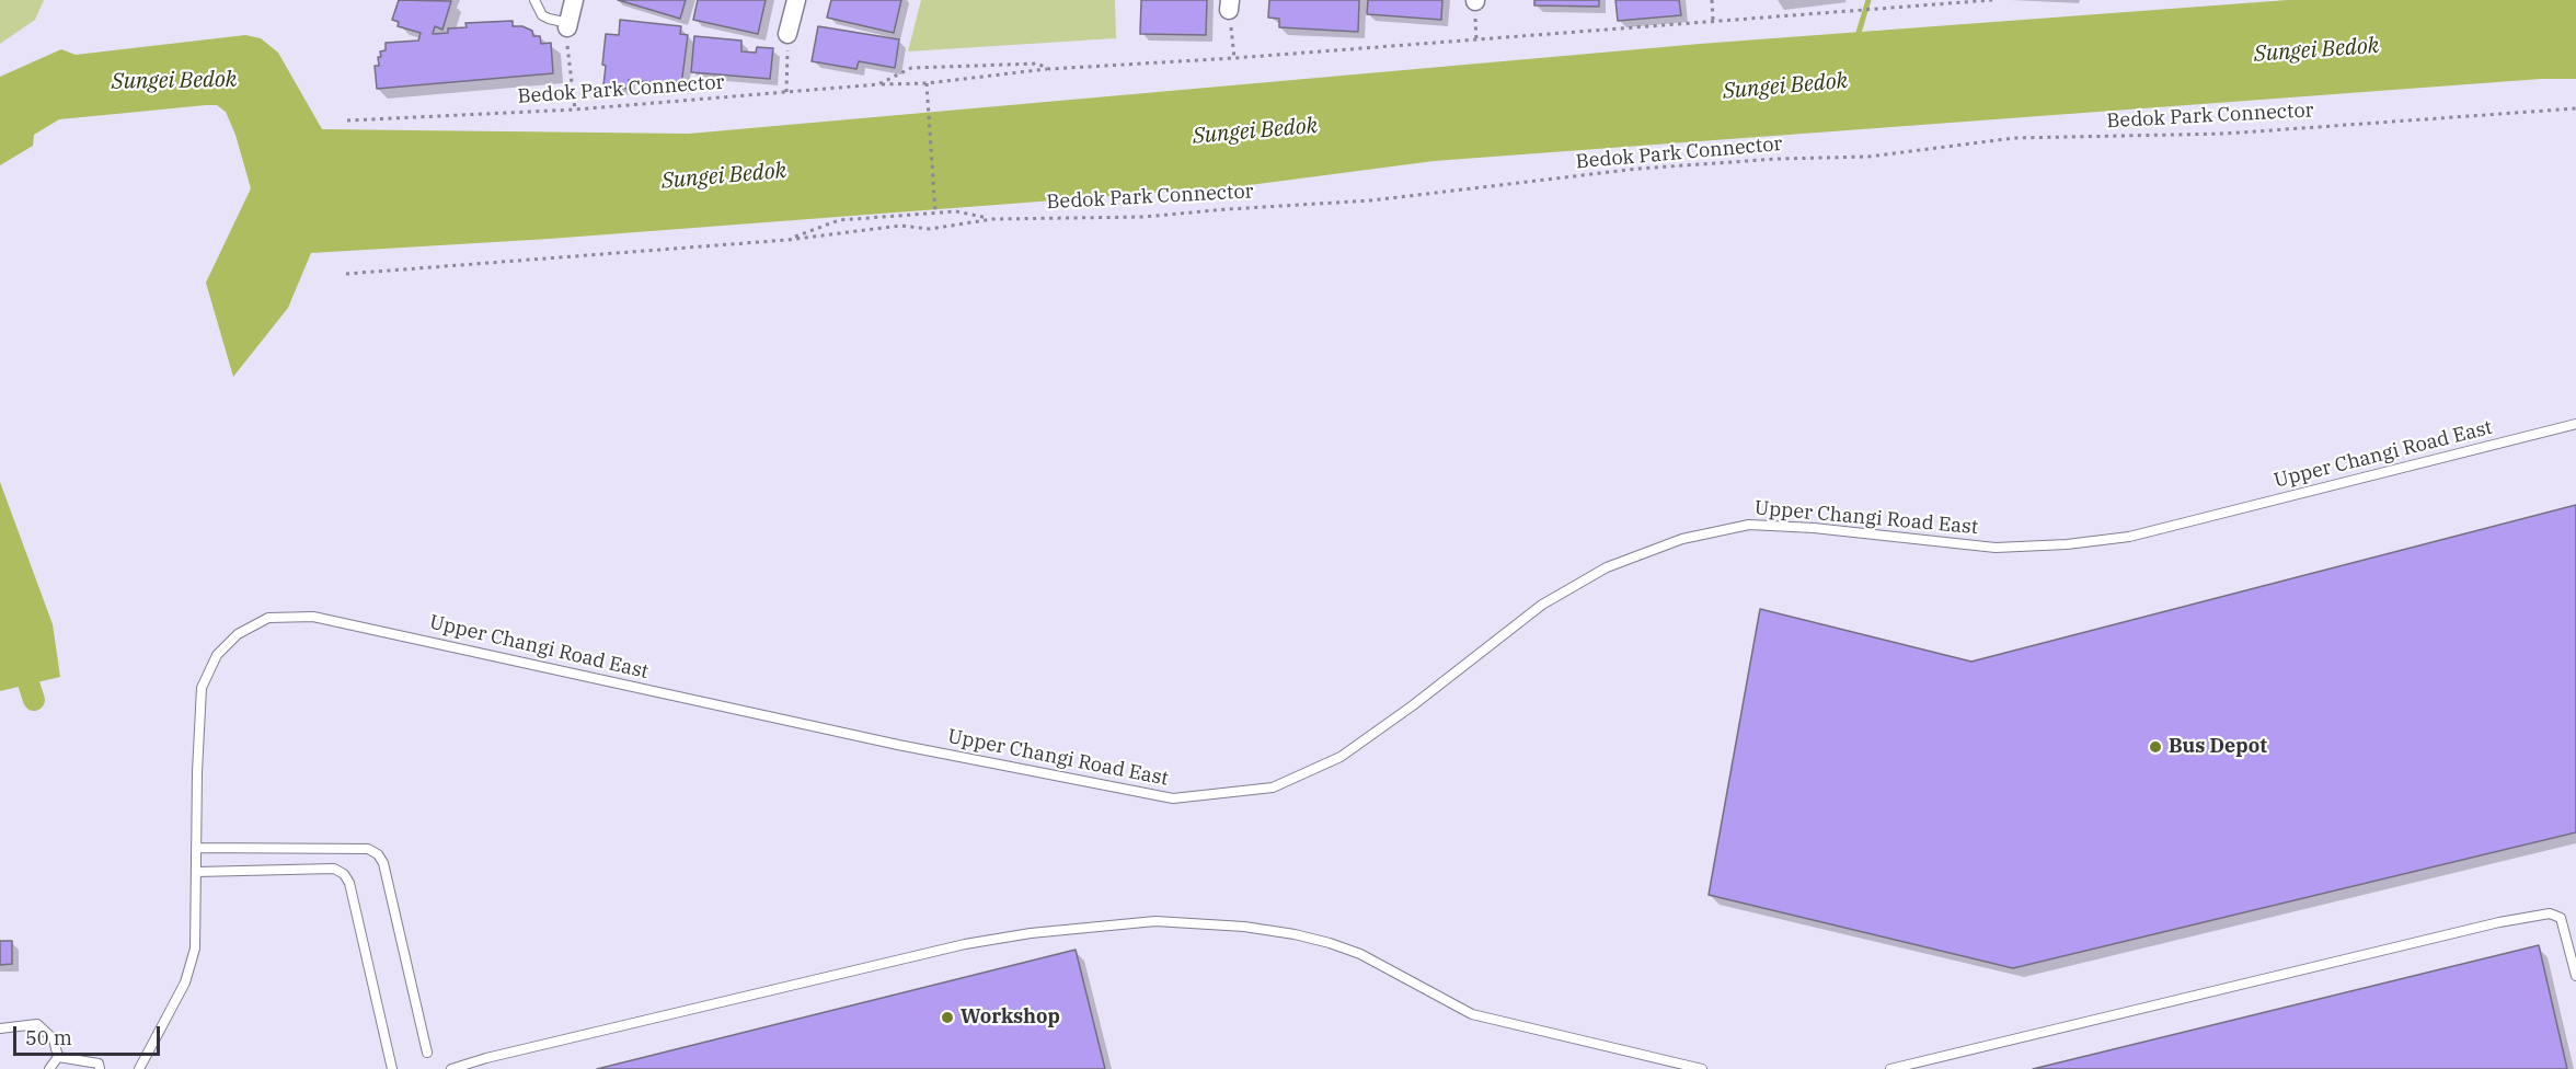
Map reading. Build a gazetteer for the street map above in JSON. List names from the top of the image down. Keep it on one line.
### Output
{"streets":{"lane":["Upper Changi Road East"],"path":["Bedok Park Connector"]},"water":["Sungei Bedok"],"places":["Bus Depot","Workshop"],"scale_bar":"50 m"}
